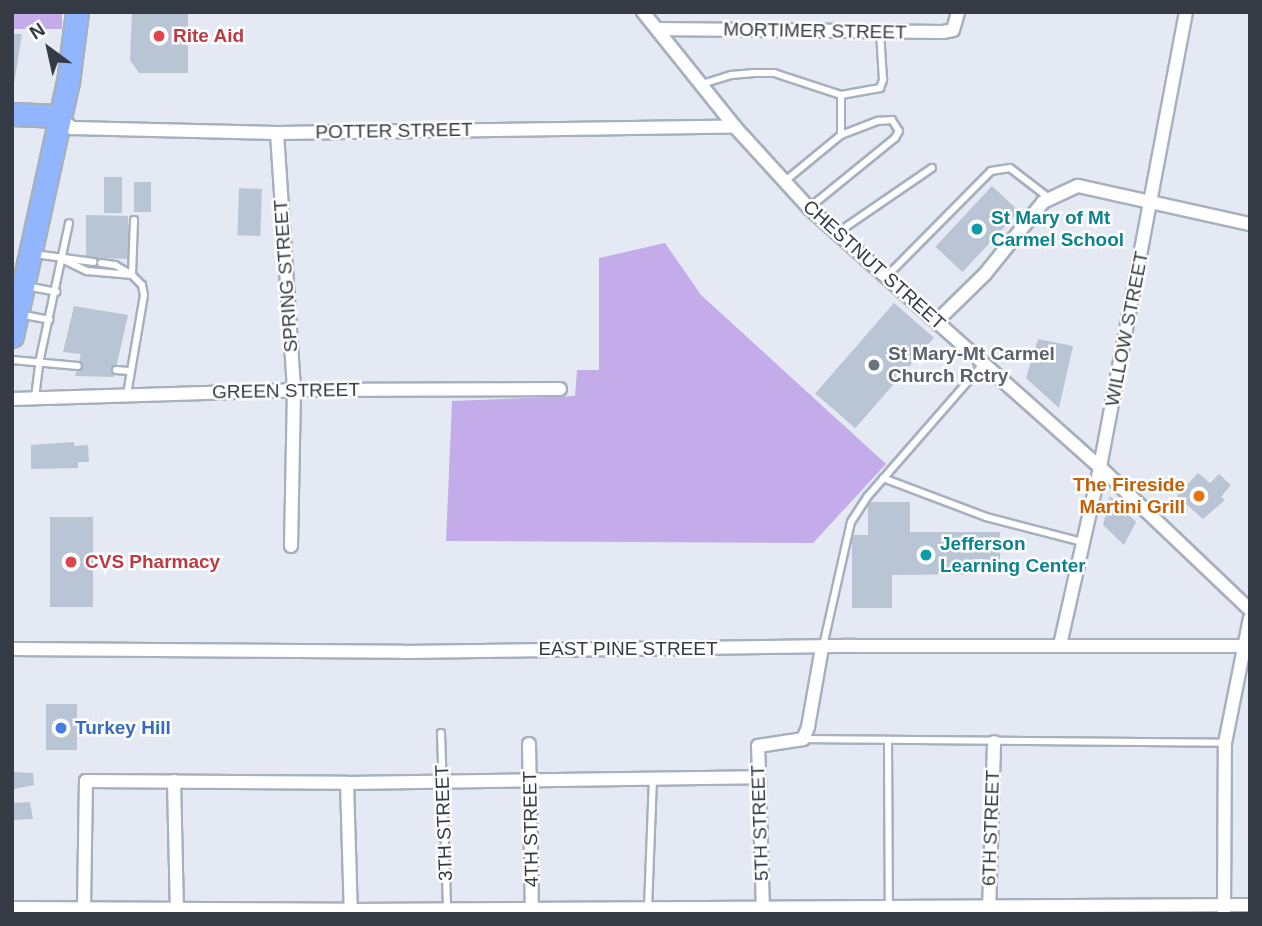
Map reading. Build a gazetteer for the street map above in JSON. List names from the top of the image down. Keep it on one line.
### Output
{"streets":{"street":["MORTIMER STREET","POTTER STREET","CHESTNUT STREET","SPRING STREET","WILLOW STREET","GREEN STREET","EAST PINE STREET","5TH STREET","6TH STREET","4TH STREET"],"lane":["3TH STREET"]},"crossings":[["MORTIMER STREET","CHESTNUT STREET"],["POTTER STREET","CHESTNUT STREET"],["POTTER STREET","SPRING STREET"],["CHESTNUT STREET","WILLOW STREET"],["SPRING STREET","GREEN STREET"],["WILLOW STREET","EAST PINE STREET"]],"places":["Rite Aid","St Mary of Mt Carmel School","St Mary-Mt Carmel Church Rctry","The Fireside Martini Grill","Jefferson Learning Center","CVS Pharmacy","Turkey Hill"],"north":"top left"}
